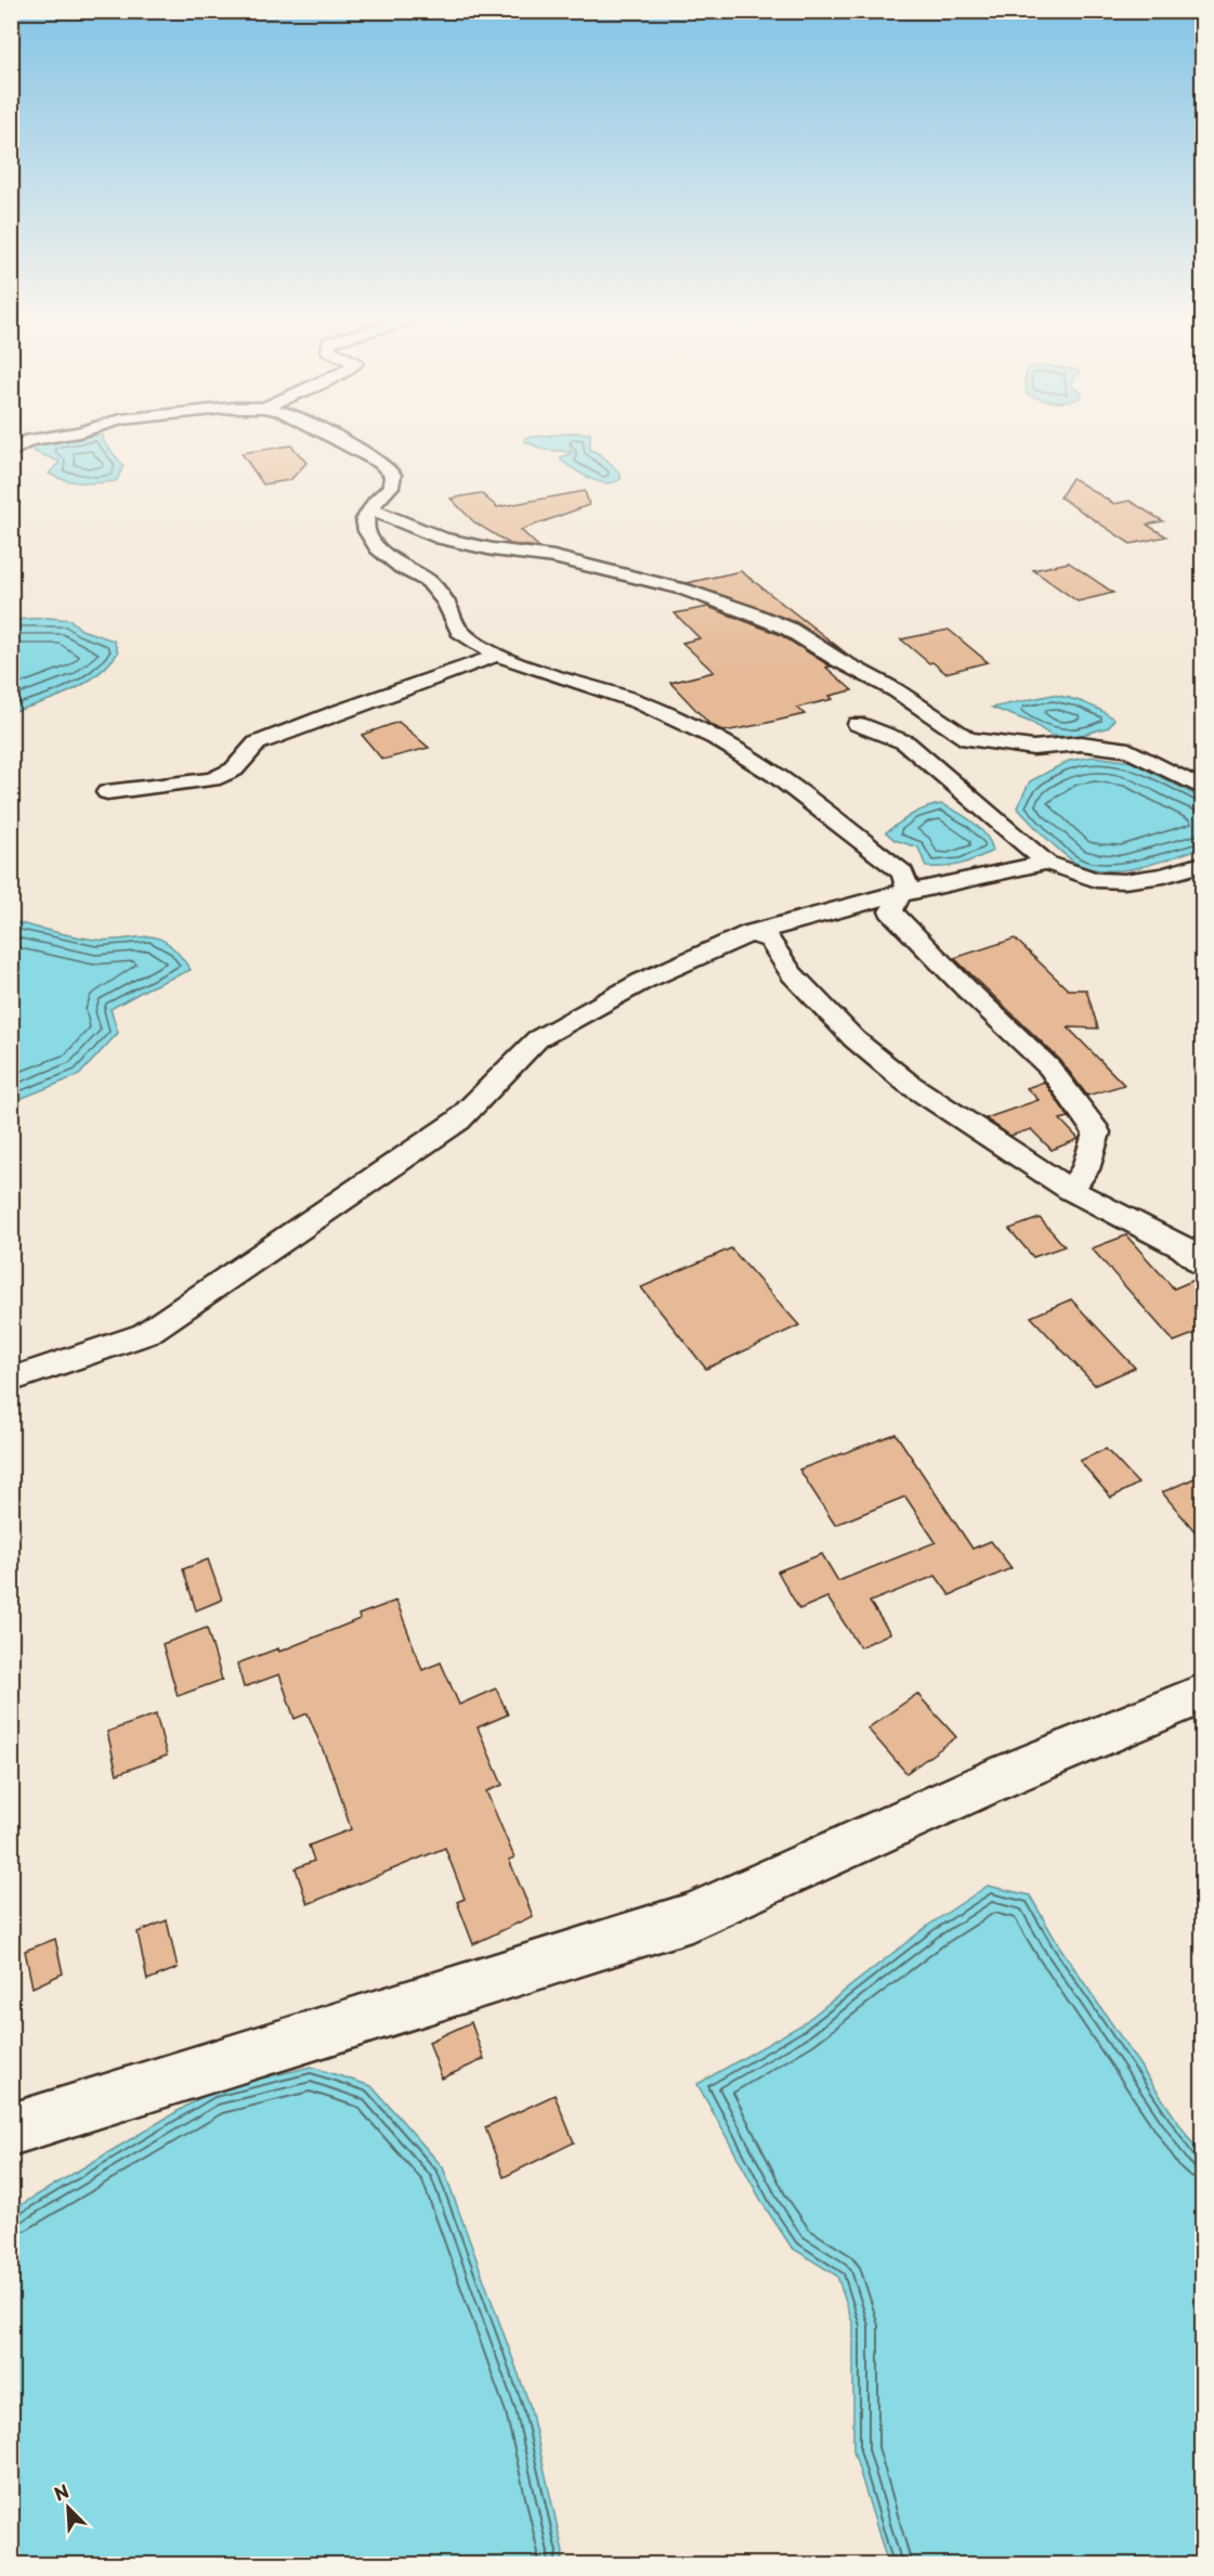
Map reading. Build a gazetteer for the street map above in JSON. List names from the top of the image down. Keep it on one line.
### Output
{"north":"top left"}
